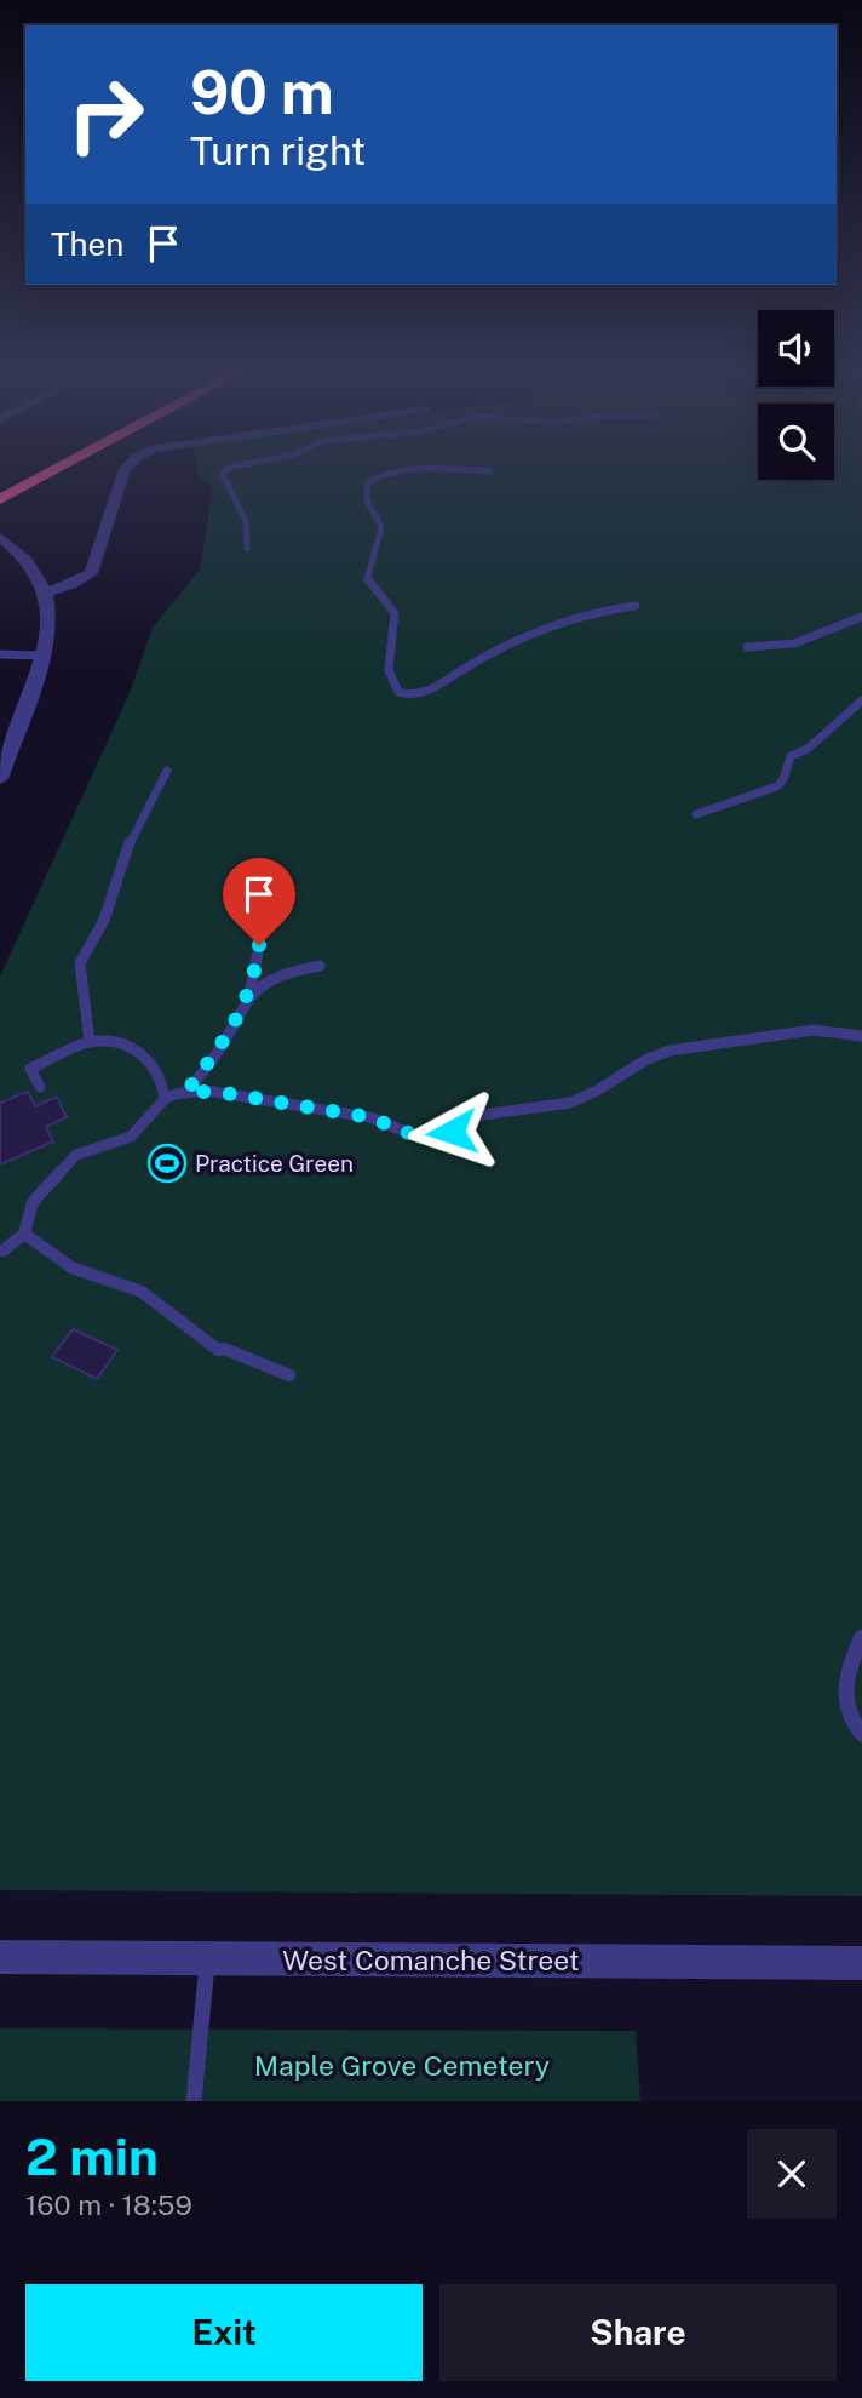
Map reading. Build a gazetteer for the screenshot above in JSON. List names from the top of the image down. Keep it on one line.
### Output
{"streets":{"street":["West Comanche Street"]},"parks":["Maple Grove Cemetery"],"places":{"sports":["Practice Green"]},"page":{"turn":["90 m","Turn right"],"then":"Then","heading":["2 min","160 m · 18:59"],"buttons":["Exit","Share"]}}
